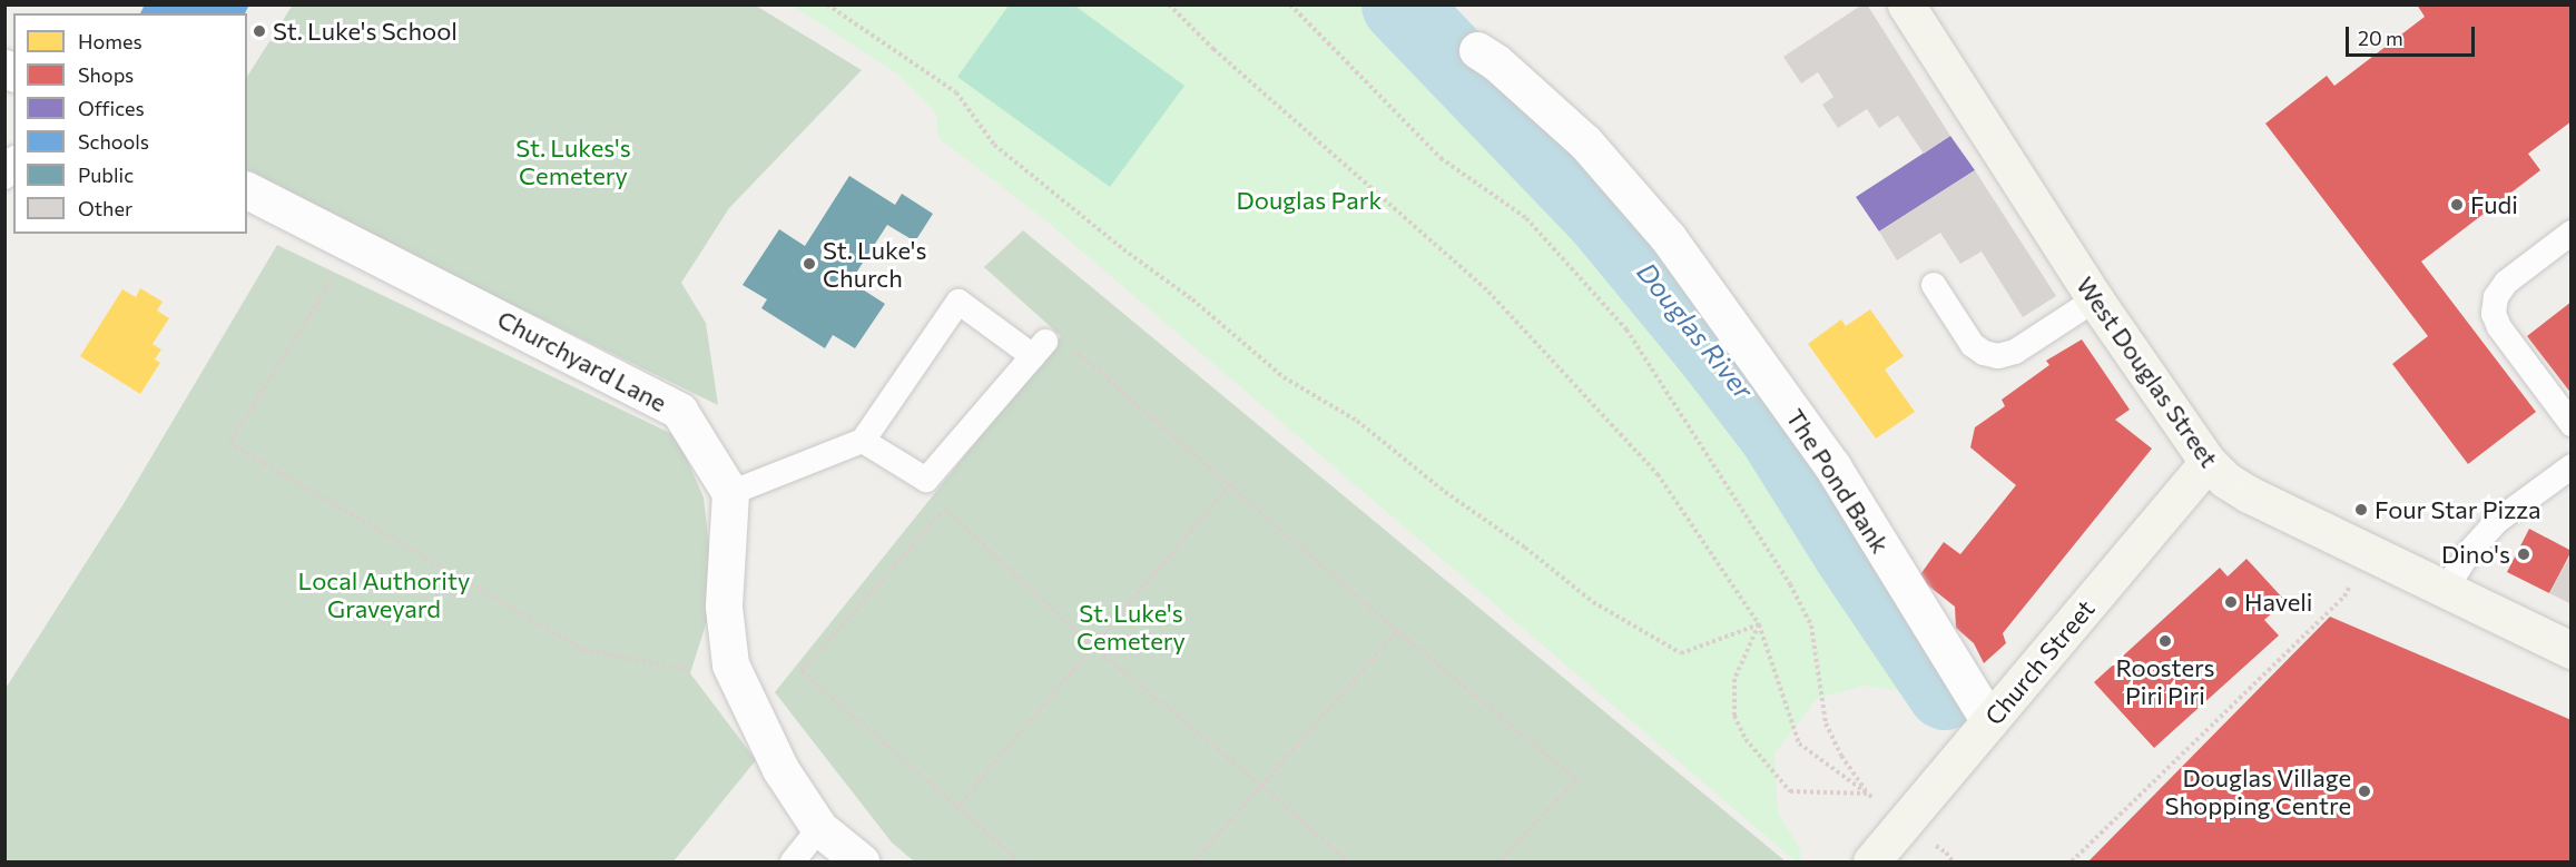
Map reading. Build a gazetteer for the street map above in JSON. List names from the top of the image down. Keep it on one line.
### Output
{"streets":{"main road":["West Douglas Street","Church Street"],"street":["Churchyard Lane","The Pond Bank"]},"crossings":[["West Douglas Street","Church Street"],["The Pond Bank","Church Street"]],"water":["Douglas River"],"parks":["St. Lukes's Cemetery","Douglas Park","Local Authority Graveyard","St. Luke's Cemetery"],"places":["St. Luke's School","Fudi","St. Luke's Church","Four Star Pizza","Dino's","Haveli","Roosters Piri Piri","Douglas Village Shopping Centre"],"legend":["Homes","Shops","Offices","Schools","Public","Other"],"scale_bar":"20 m"}
